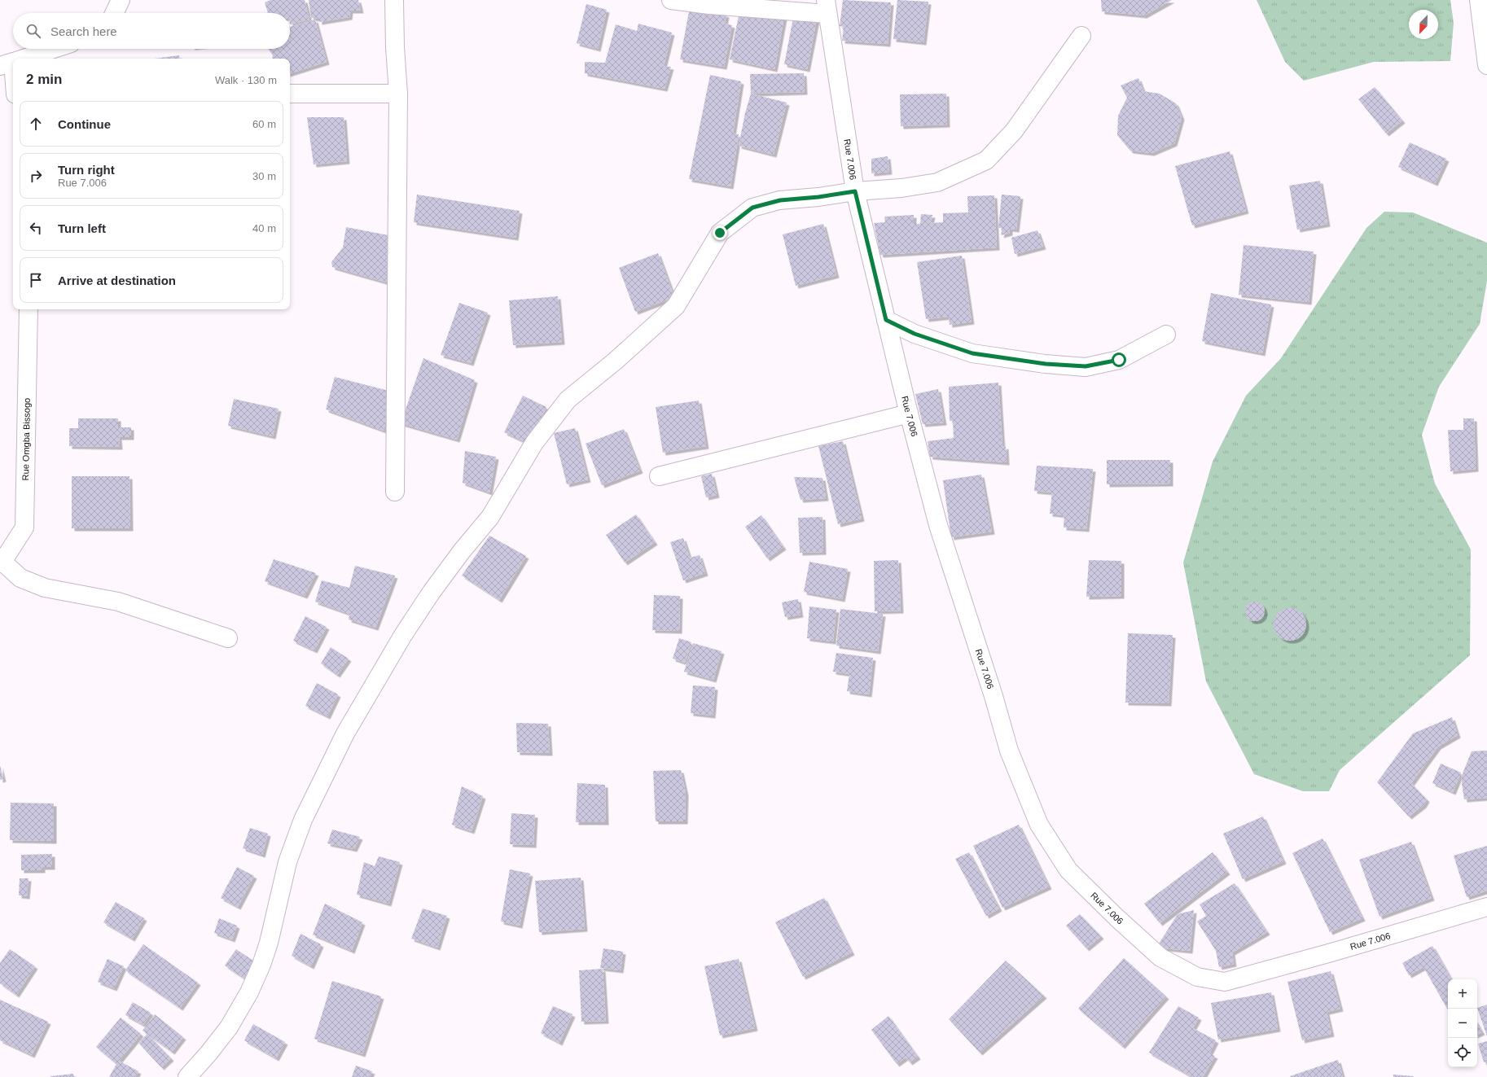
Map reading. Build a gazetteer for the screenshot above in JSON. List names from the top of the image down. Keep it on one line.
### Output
{"streets":{"street":["Rue 7.006","Rue Omgba Bissogo"]},"north":"bottom left","page":{"search":"Search here","heading":["2 min","Walk · 130 m"],"list":[["Continue","60 m"],["Turn right","Rue 7.006","30 m"],["Turn left","40 m"],"Arrive at destination"],"map_buttons":["+","−"]}}
